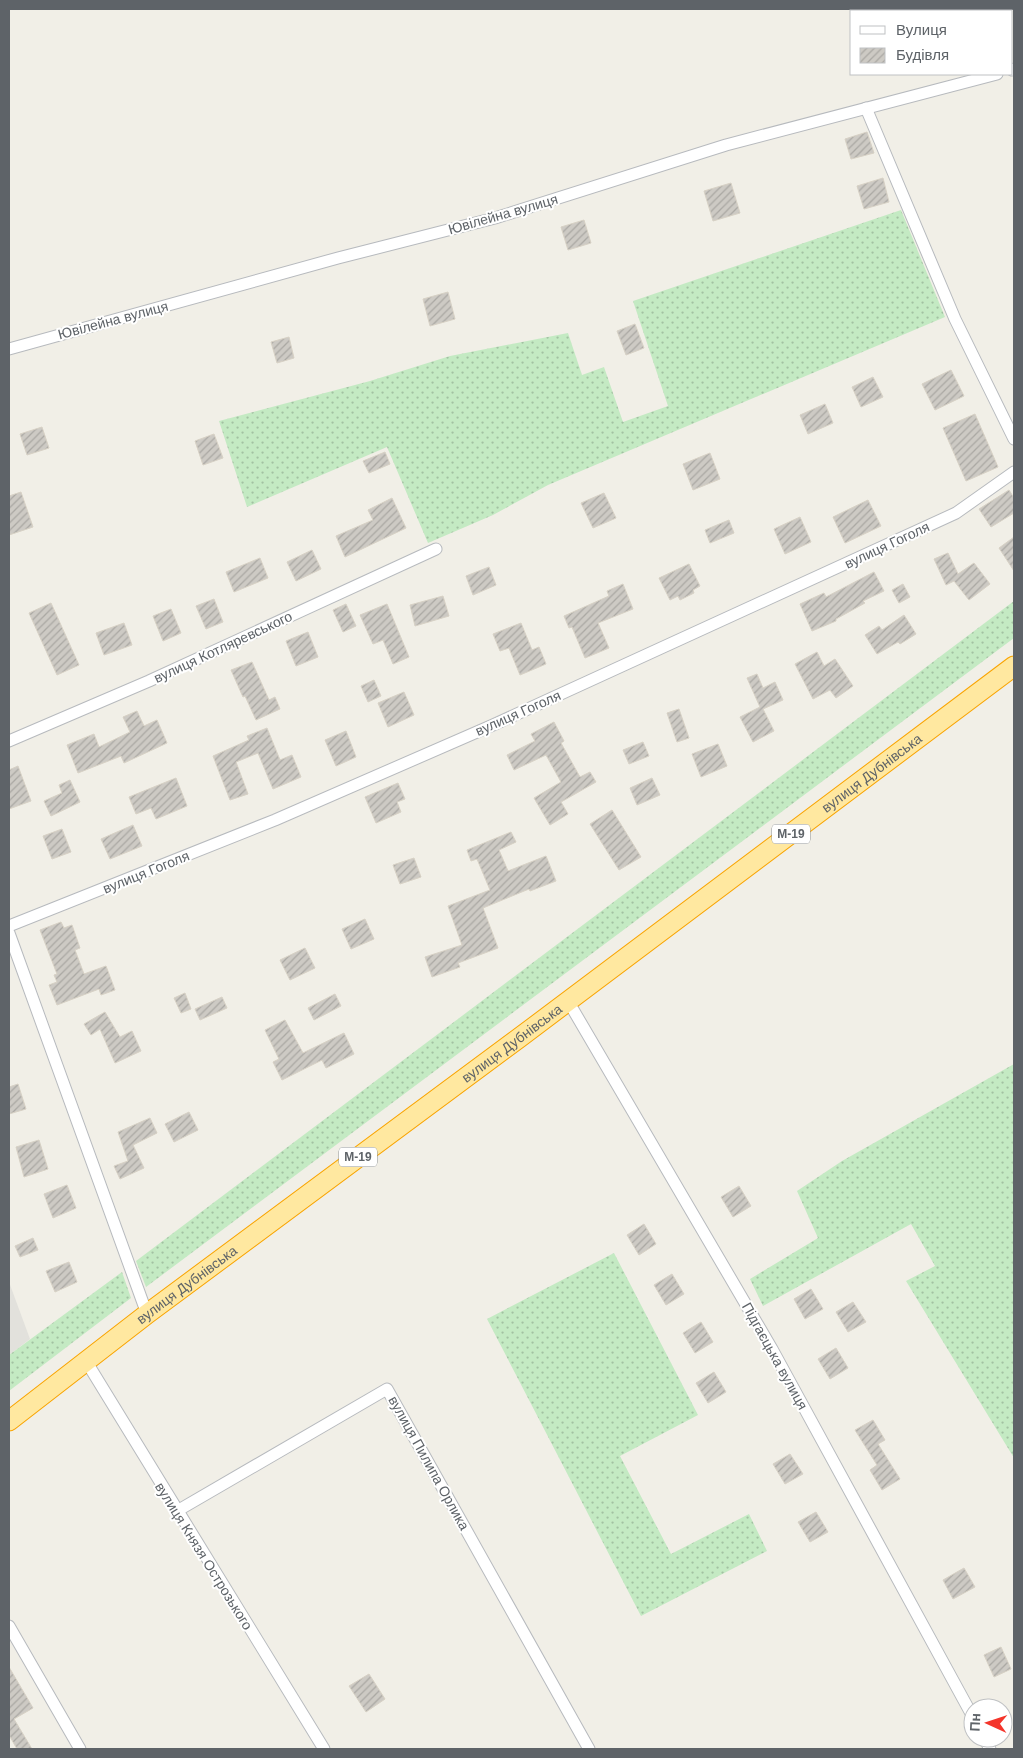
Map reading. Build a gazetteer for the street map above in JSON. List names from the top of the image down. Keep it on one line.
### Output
{"streets":{"highway":["вулиця Дубнівська","М-19"],"street":["Ювілейна вулиця","вулиця Гоголя","вулиця Котляревського","Підгаєцька вулиця","вулиця Пилипа Орлика","вулиця Князя Острозького"]},"crossings":[["вулиця Дубнівська","Підгаєцька вулиця"],["вулиця Дубнівська","вулиця Князя Острозького"],["вулиця Пилипа Орлика","вулиця Князя Острозького"]],"legend":["Вулиця","Будівля"],"north":"left"}
